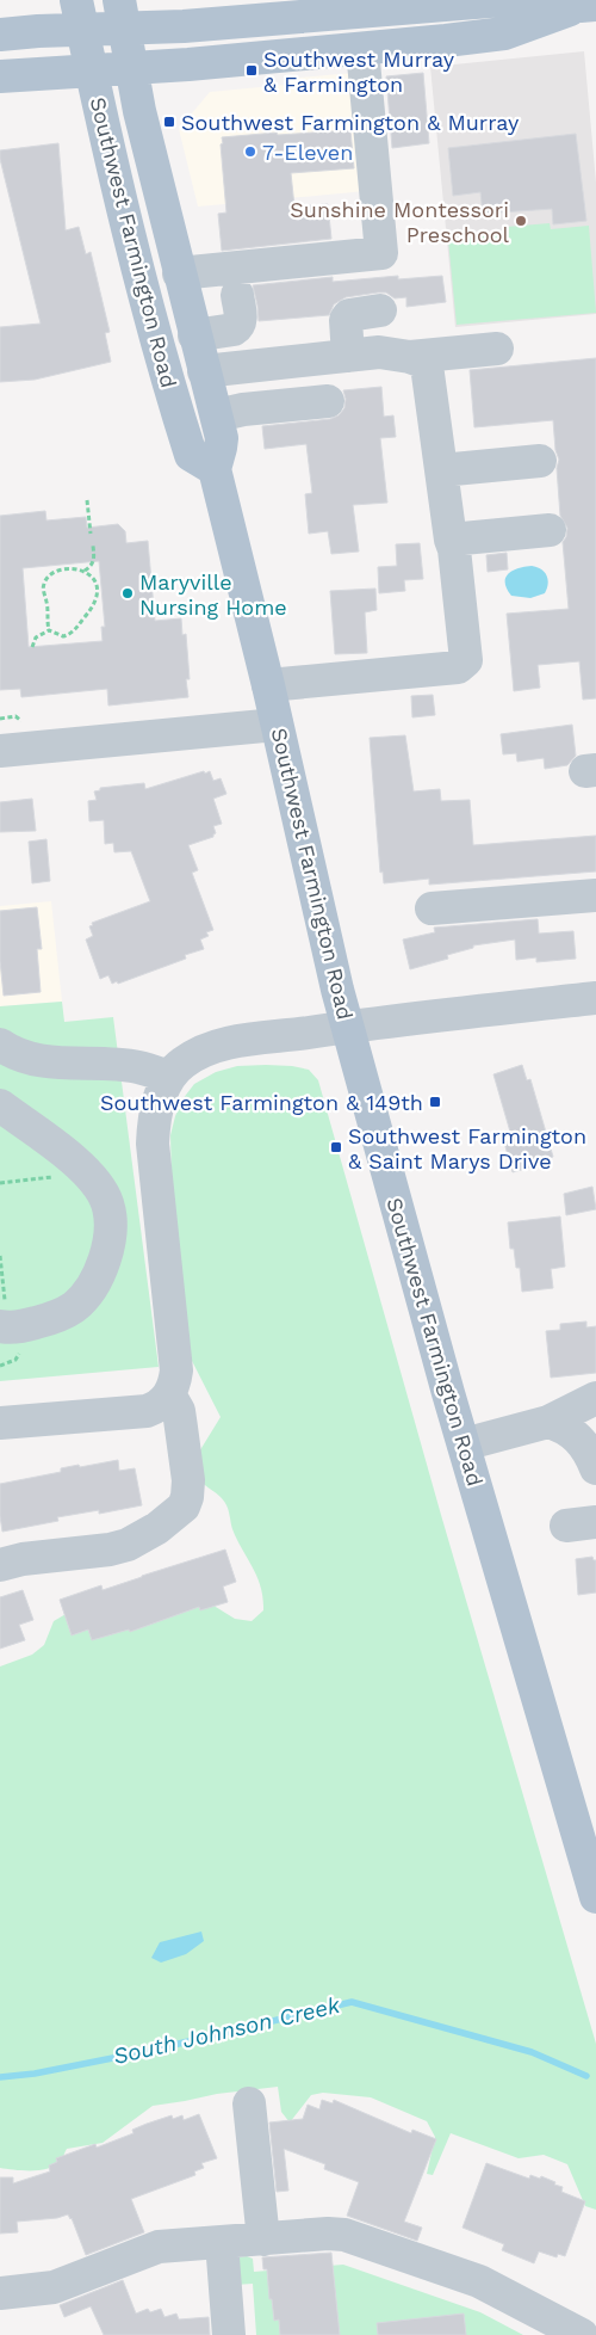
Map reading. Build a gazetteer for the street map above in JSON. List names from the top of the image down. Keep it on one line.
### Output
{"streets":{"main road":["Southwest Farmington Road"]},"water":["South Johnson Creek"],"places":{"transit":["Southwest Murray & Farmington","Southwest Farmington & Murray","Southwest Farmington & 149th","Southwest Farmington & Saint Marys Drive"],"other":["7-Eleven","Sunshine Montessori Preschool","Maryville Nursing Home"]}}
